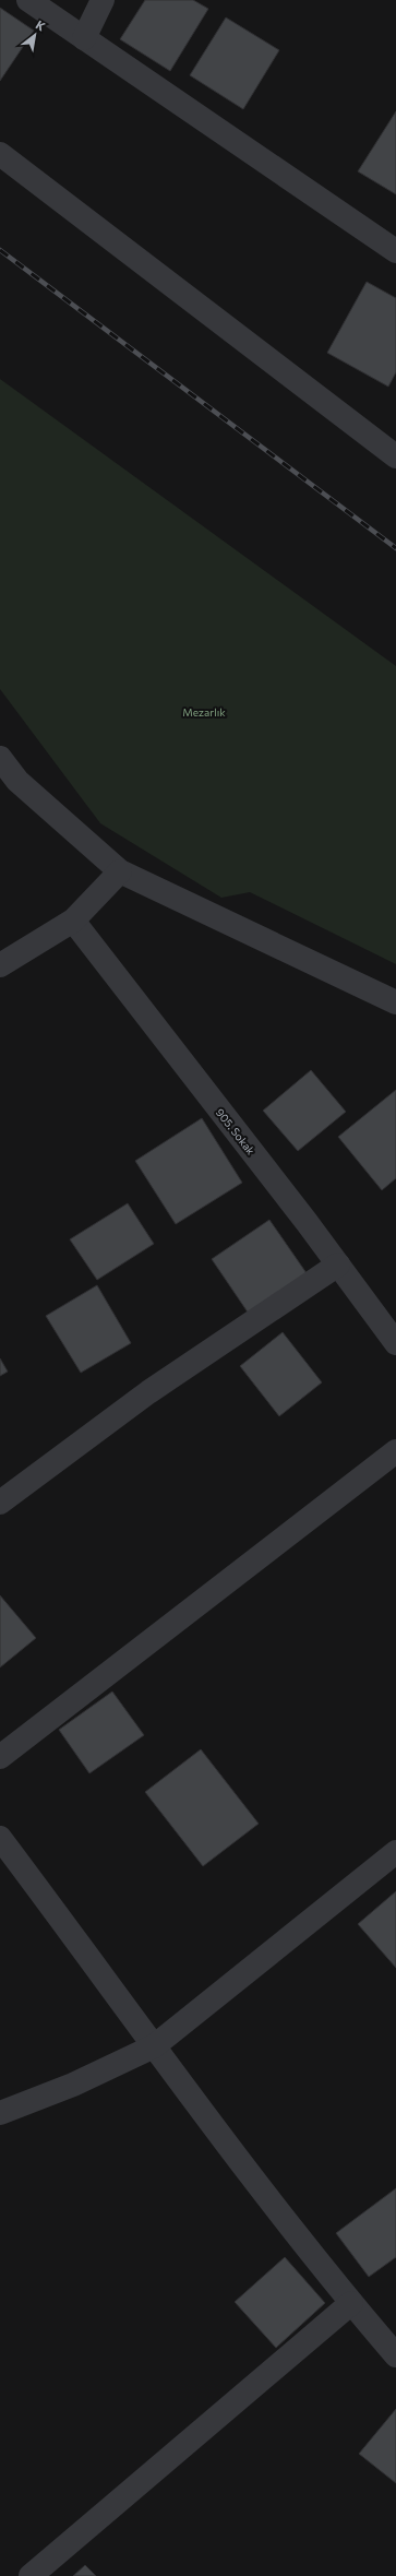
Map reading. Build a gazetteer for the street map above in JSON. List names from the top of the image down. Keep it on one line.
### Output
{"streets":{"street":["905. Sokak"]},"parks":["Mezarlık"],"north":"top right"}
